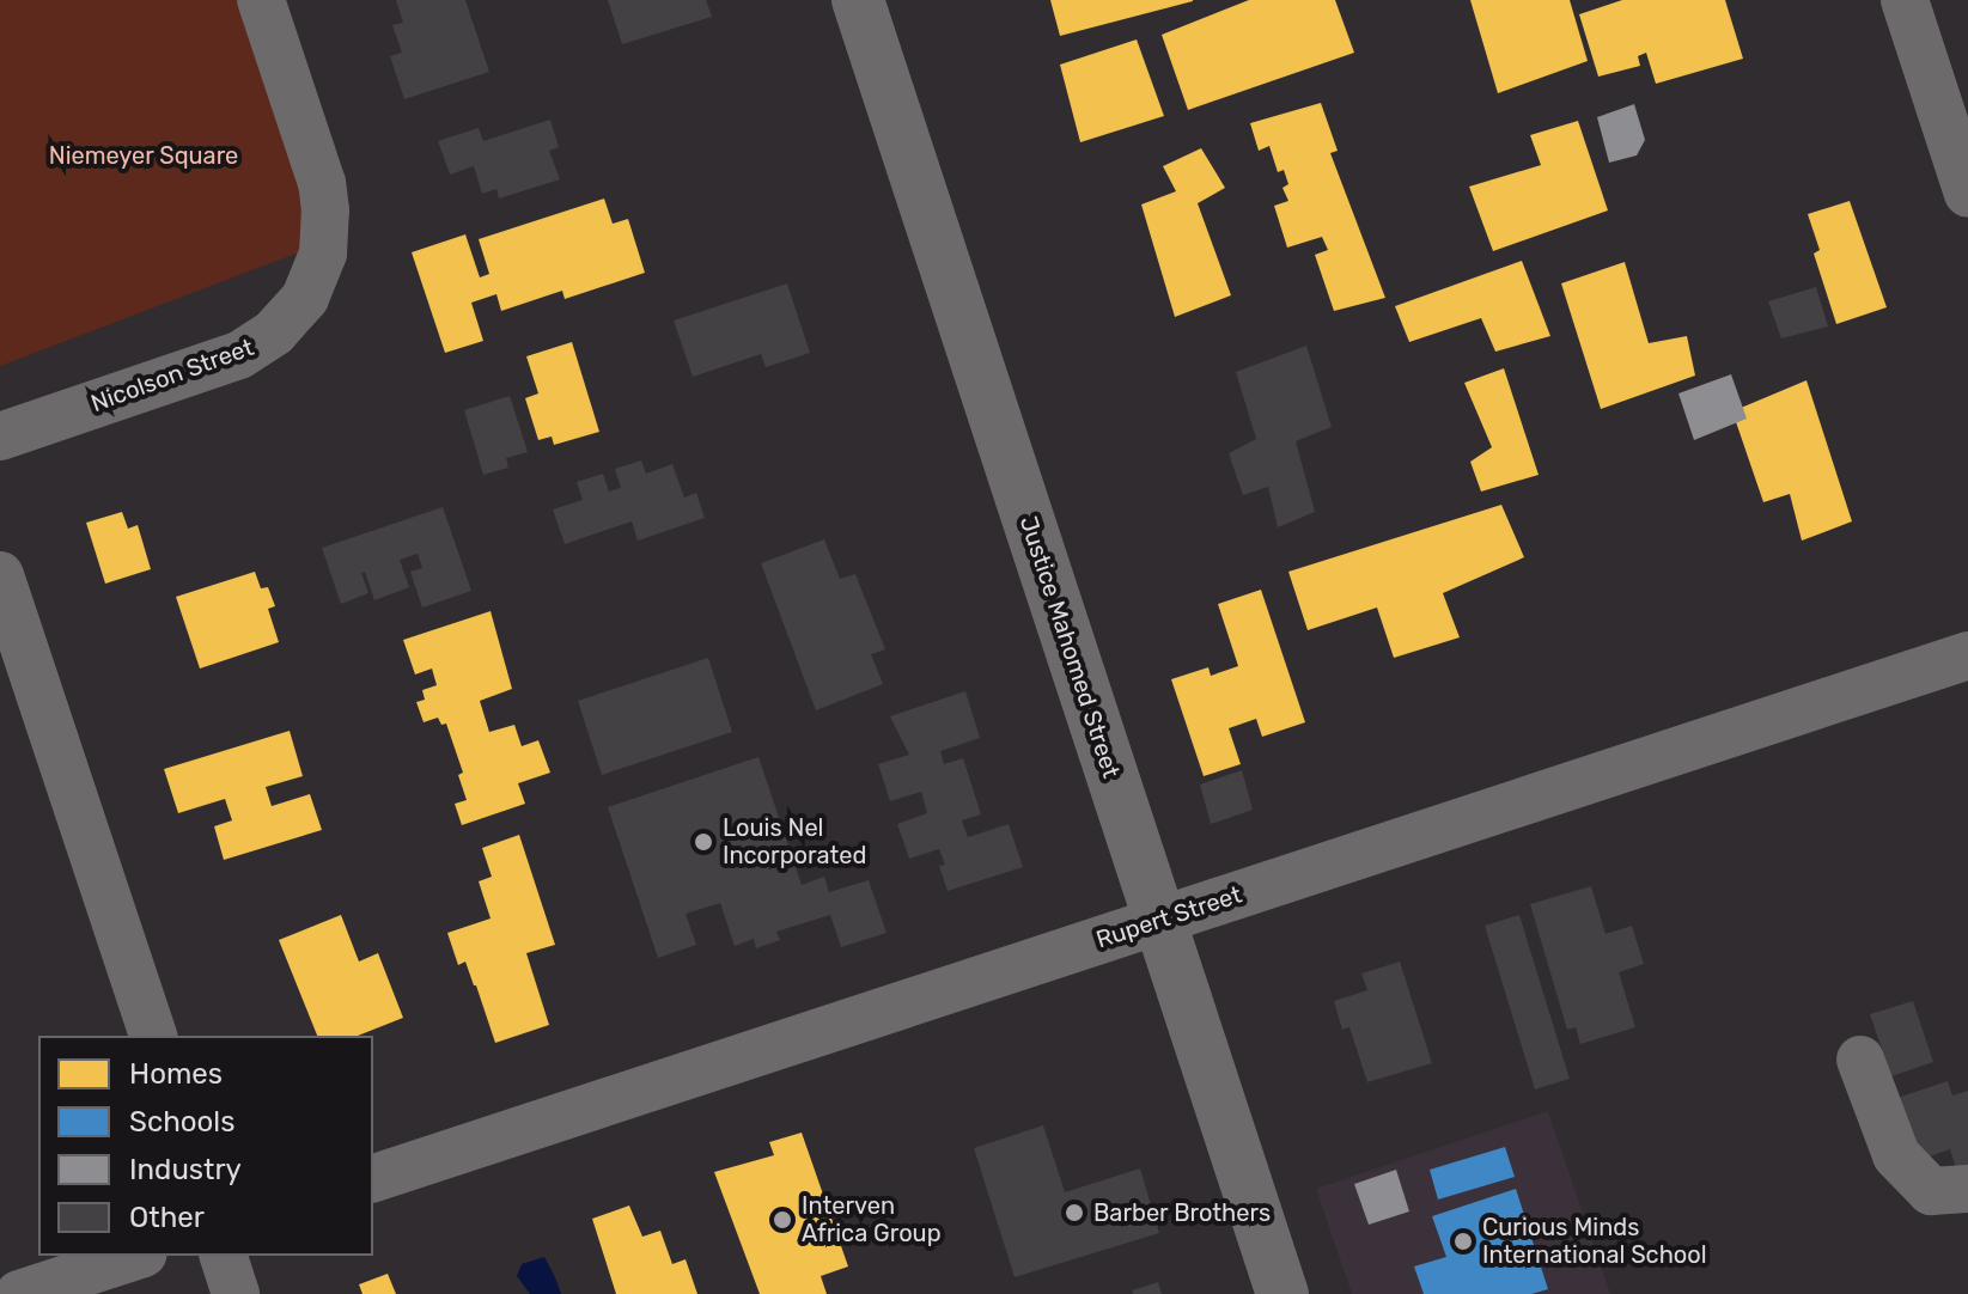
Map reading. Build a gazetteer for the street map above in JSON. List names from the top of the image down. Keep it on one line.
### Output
{"streets":{"main road":["Justice Mahomed Street"],"street":["Nicolson Street","Rupert Street"]},"crossings":[["Justice Mahomed Street","Rupert Street"]],"parks":["Niemeyer Square"],"places":["Louis Nel Incorporated","Barber Brothers","Interven Africa Group","Curious Minds International School"],"legend":["Homes","Schools","Industry","Other"]}
